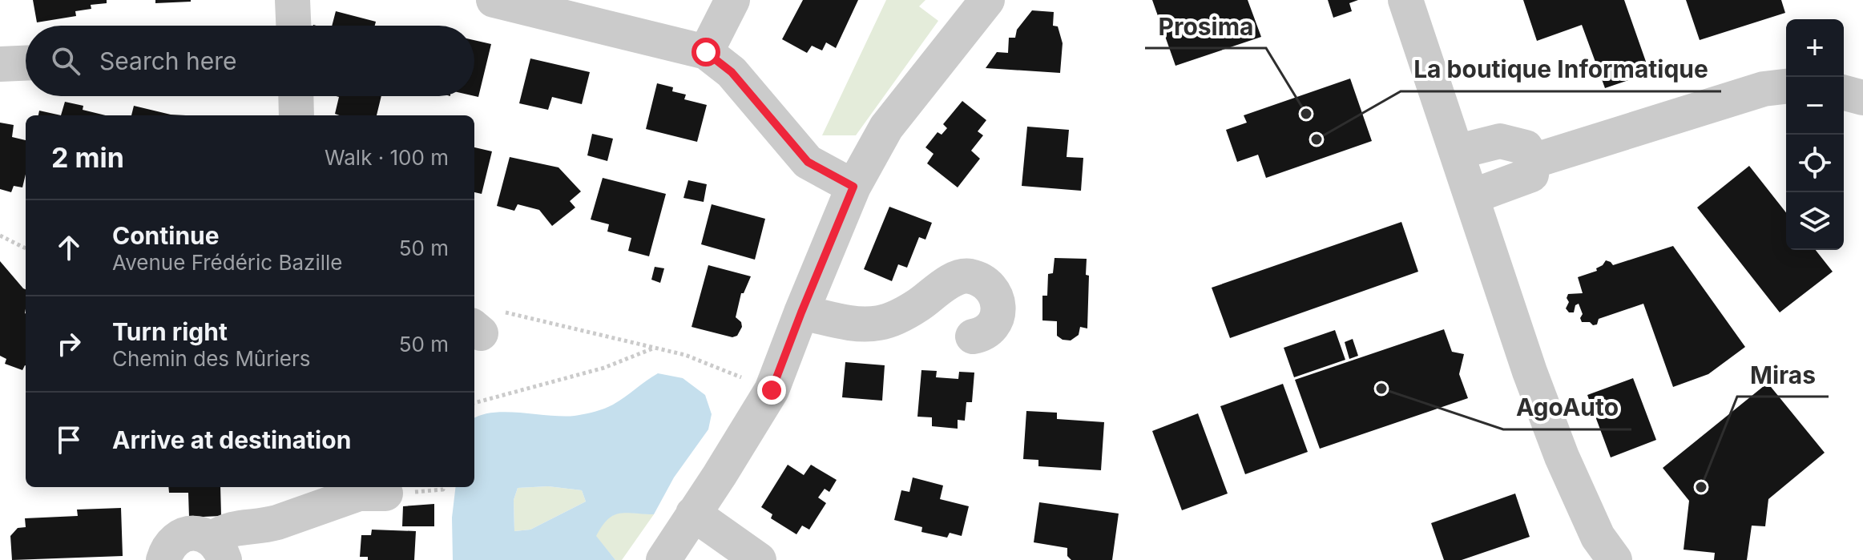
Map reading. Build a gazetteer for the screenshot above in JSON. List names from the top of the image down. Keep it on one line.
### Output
{"places":["Prosima","La boutique Informatique","AgoAuto","Miras"],"page":{"map_buttons":["+","−"],"search":"Search here","heading":["2 min","Walk · 100 m"],"list":[["Continue","Avenue Frédéric Bazille","50 m"],["Turn right","Chemin des Mûriers","50 m"],"Arrive at destination"]}}
